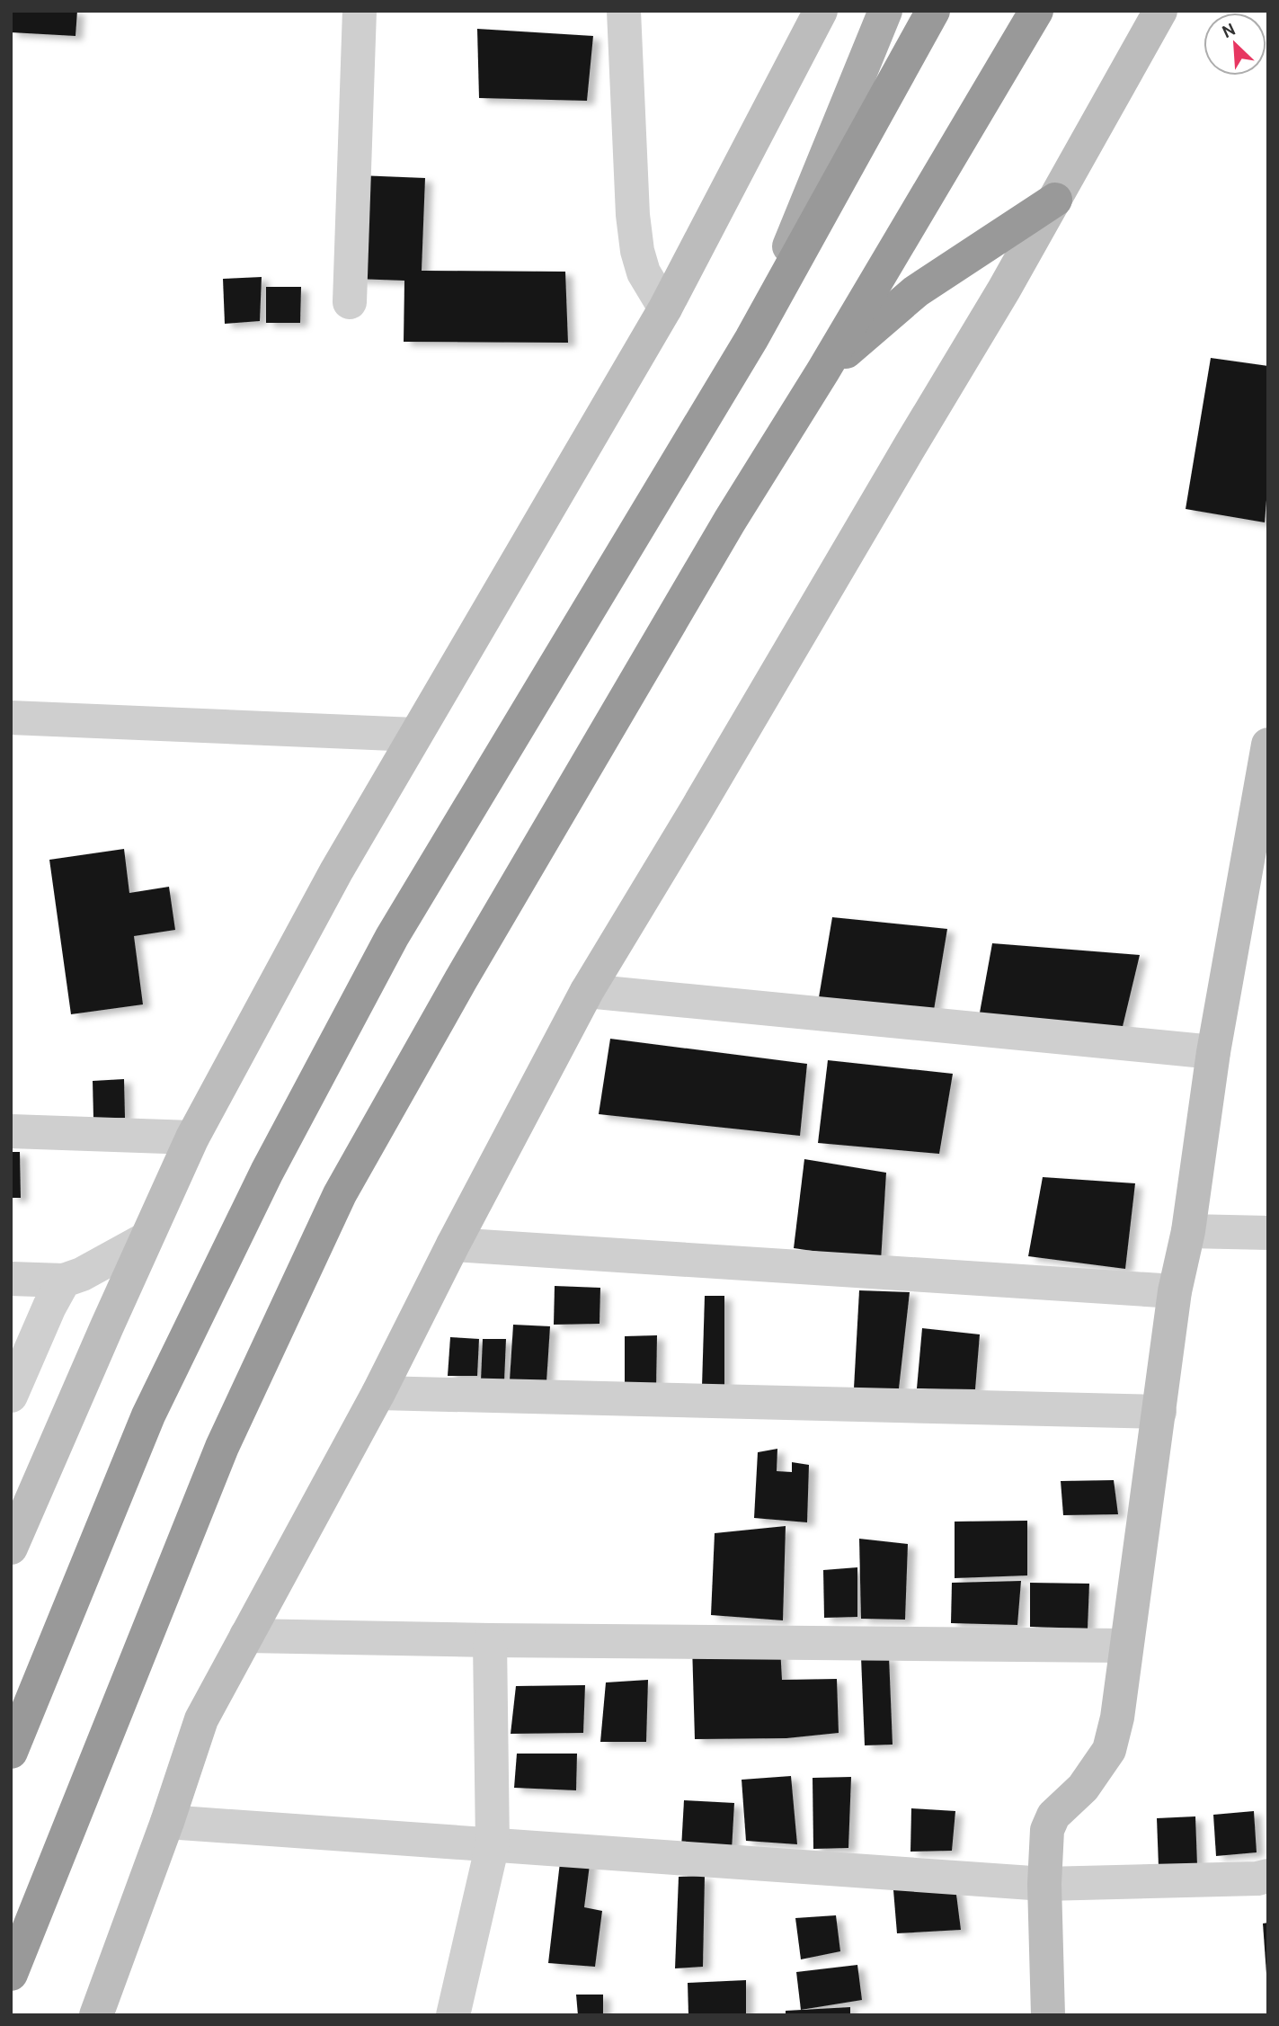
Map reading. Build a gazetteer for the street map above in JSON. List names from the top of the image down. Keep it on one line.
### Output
{"north":"top left"}
